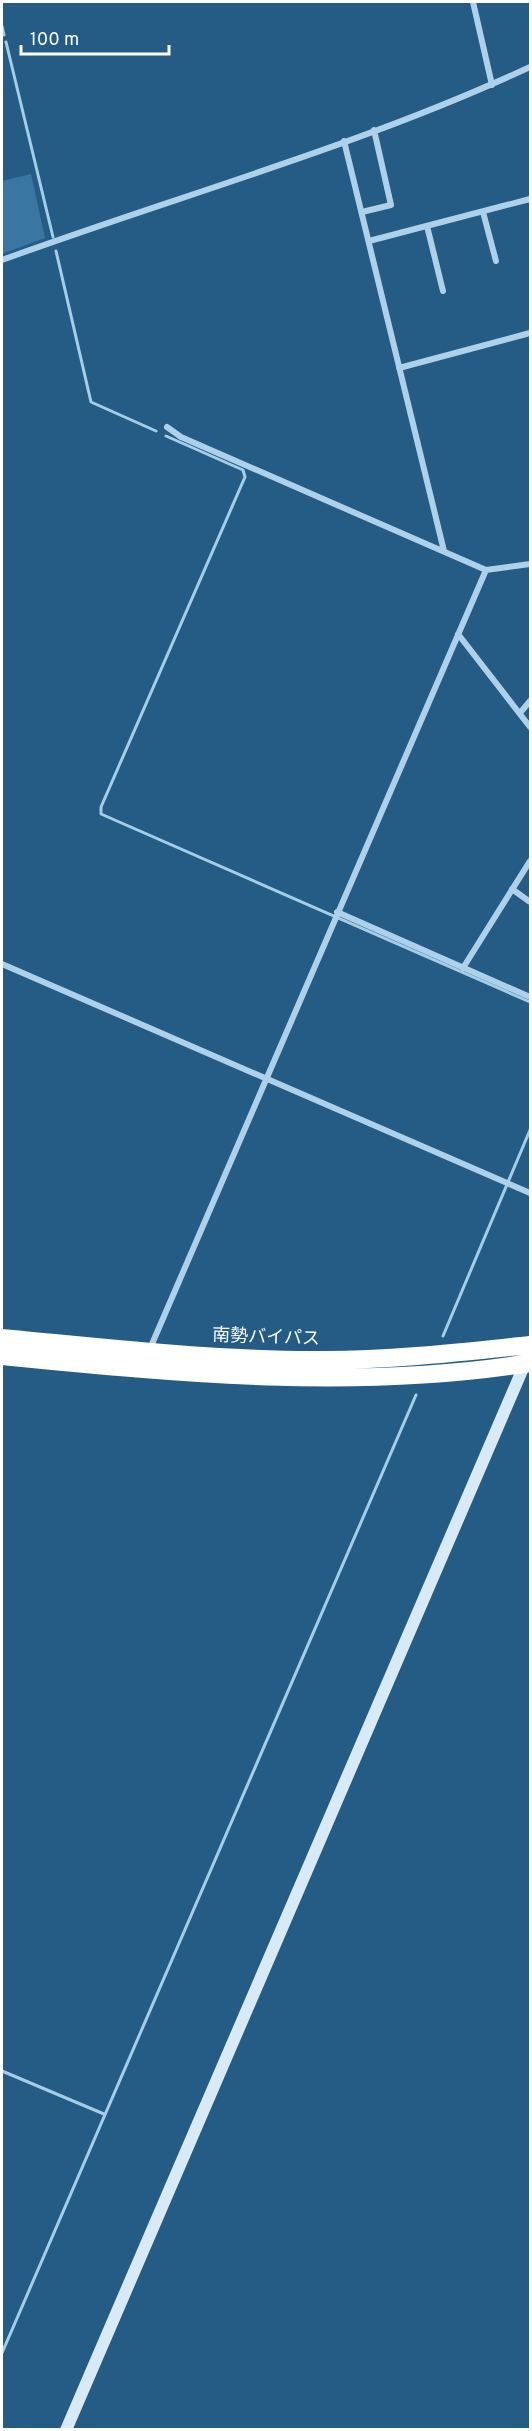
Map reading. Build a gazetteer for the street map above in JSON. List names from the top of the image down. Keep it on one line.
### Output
{"streets":{"highway":["南勢バイパス"]},"scale_bar":"100 m"}
